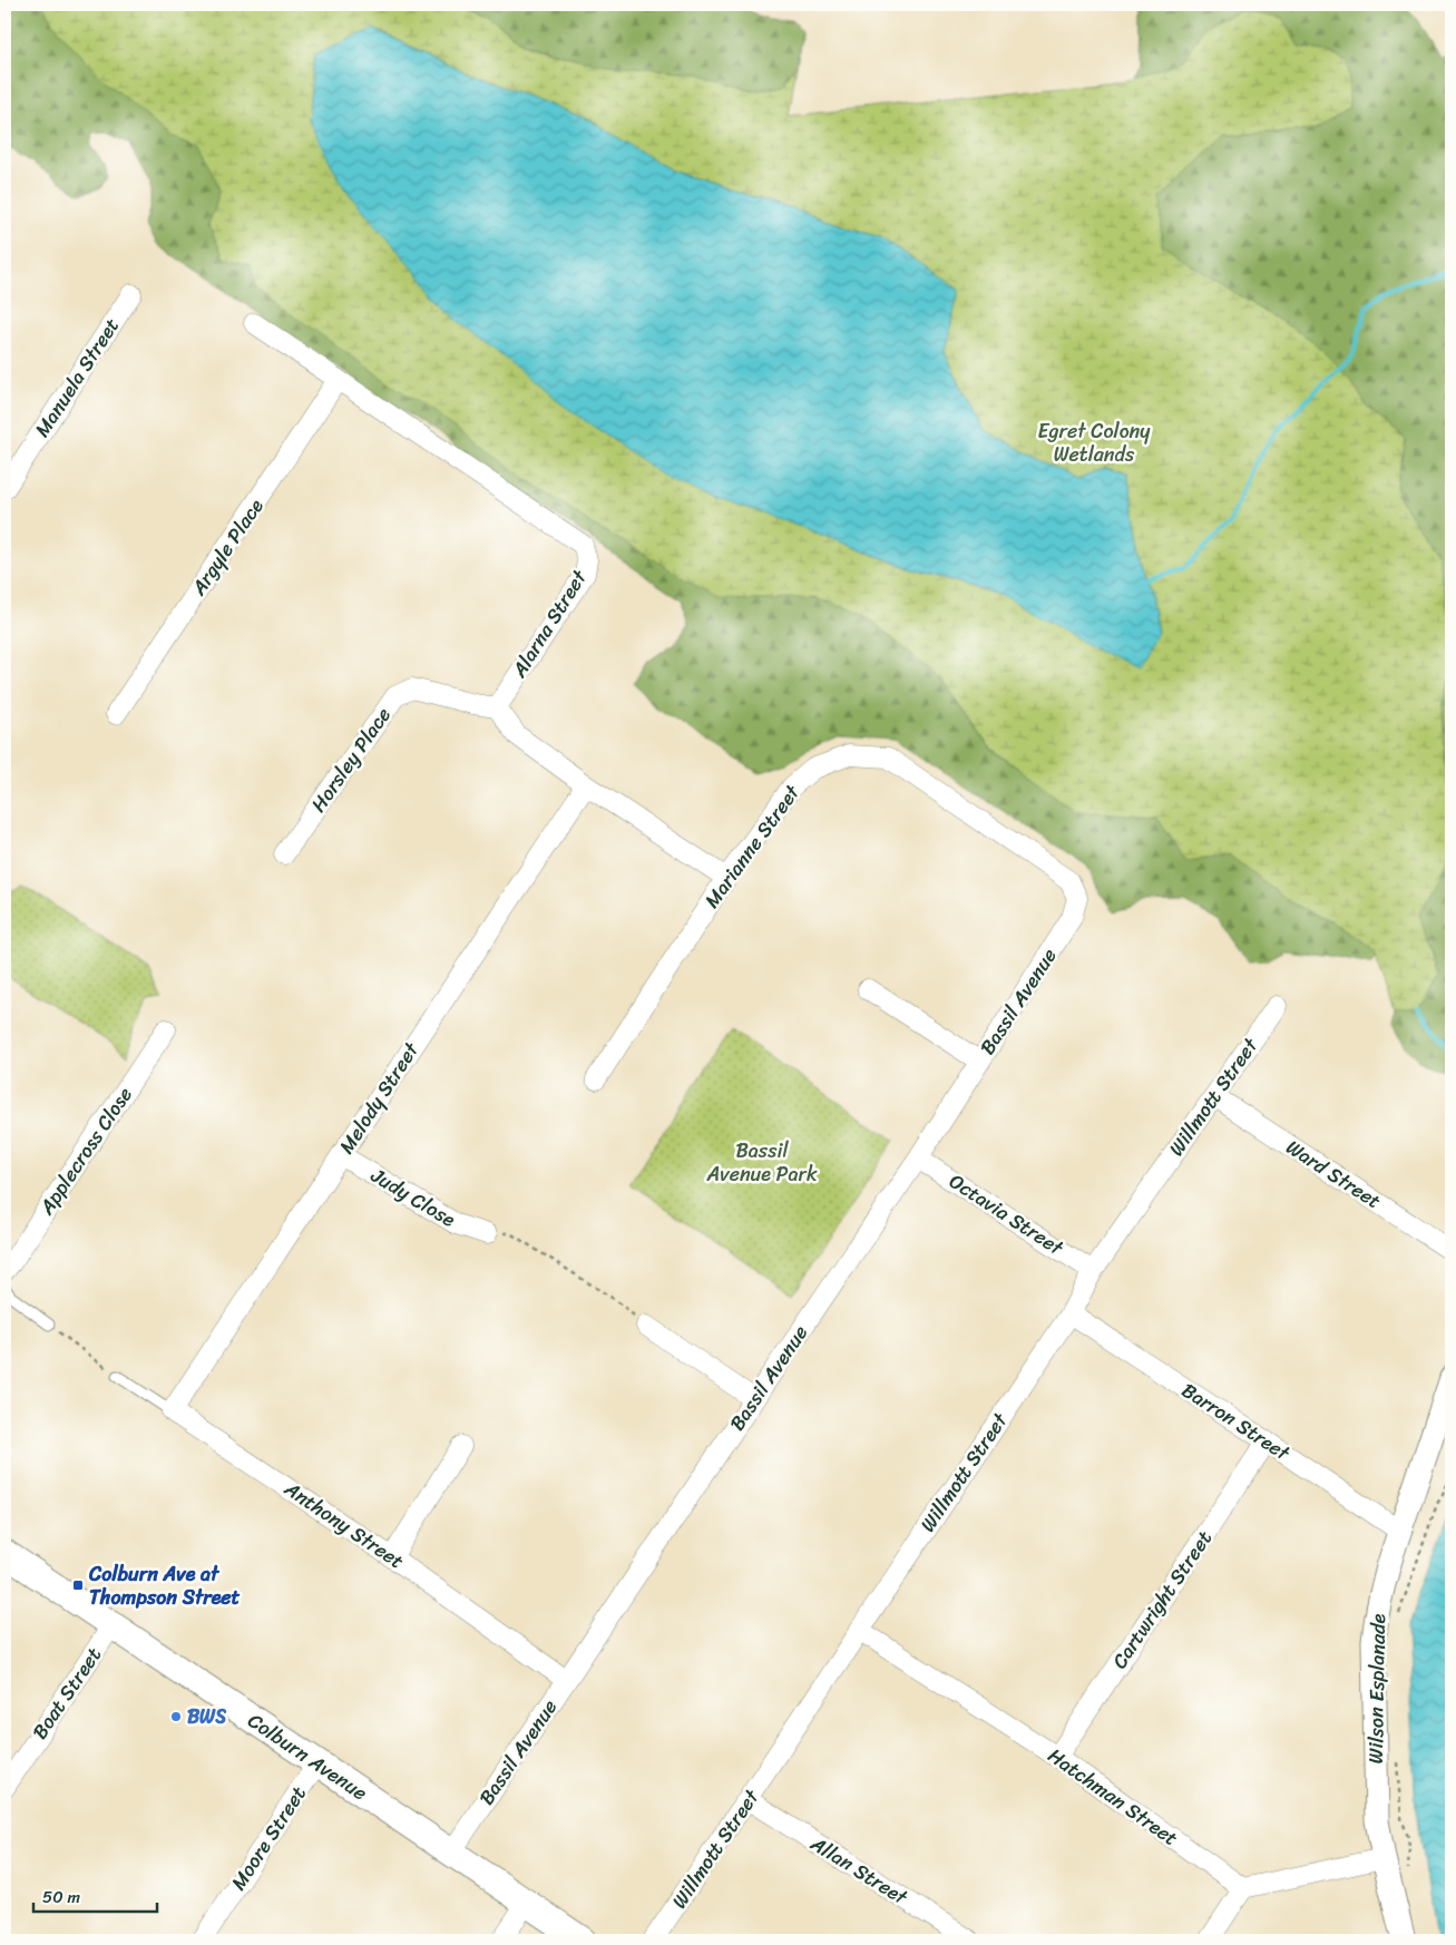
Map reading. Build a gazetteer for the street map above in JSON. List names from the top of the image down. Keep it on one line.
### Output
{"streets":{"main road":["Colburn Avenue"],"street":["Manuela Street","Argyle Place","Alarna Street","Horsley Place","Marianne Street","Bassil Avenue","Willmott Street","Melody Street","Applecross Close","Ward Street","Judy Close","Octavia Street","Barron Street","Anthony Street","Cartwright Street","Wilson Esplanade","Boat Street","Hatchman Street","Moore Street","Allan Street"]},"crossings":[["Argyle Place","Alarna Street"],["Alarna Street","Horsley Place"],["Marianne Street","Bassil Avenue"],["Bassil Avenue","Octavia Street"],["Bassil Avenue","Anthony Street"],["Bassil Avenue","Colburn Avenue"],["Willmott Street","Ward Street"],["Willmott Street","Octavia Street"],["Willmott Street","Barron Street"],["Willmott Street","Hatchman Street"],["Willmott Street","Allan Street"],["Melody Street","Judy Close"],["Melody Street","Anthony Street"],["Barron Street","Cartwright Street"],["Barron Street","Wilson Esplanade"],["Cartwright Street","Hatchman Street"],["Boat Street","Colburn Avenue"],["Colburn Avenue","Moore Street"]],"parks":["Egret Colony Wetlands","Bassil Avenue Park"],"places":{"transit":["Colburn Ave at Thompson Street"],"other":["BWS"]},"scale_bar":"50 m"}
